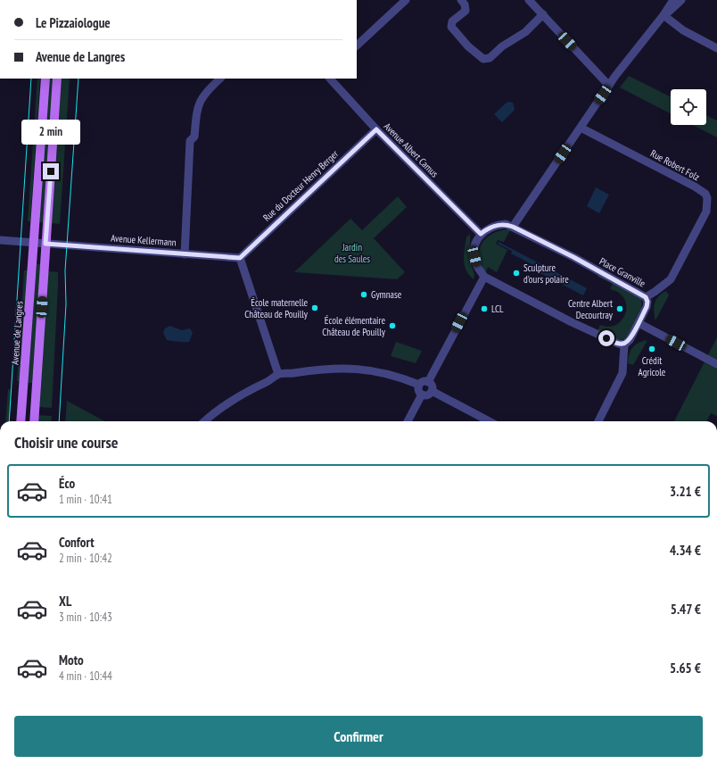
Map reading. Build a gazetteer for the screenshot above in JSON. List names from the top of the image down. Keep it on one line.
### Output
{"streets":{"main road":["Avenue de Langres"],"street":["Avenue Albert Camus","Rue Robert Folz","Rue du Docteur Henry Berger","Avenue Kellermann","Place Granville"]},"crossings":[["Avenue Albert Camus","Rue du Docteur Henry Berger"],["Avenue Albert Camus","Place Granville"],["Rue Robert Folz","Place Granville"],["Rue du Docteur Henry Berger","Avenue Kellermann"]],"parks":["Jardin des Saules"],"places":["Sculpture d'ours polaire","Gymnase","École maternelle Château de Pouilly","LCL","Centre Albert Decourtray","École élémentaire Château de Pouilly","Crédit Agricole"],"page":{"banner":["Le Pizzaiologue","Avenue de Langres"],"bubble":"2 min","heading":"Choisir une course","list":[{"name":"Éco","note":"1 min · 10:41","value":"3.21 €"},{"name":"Confort","note":"2 min · 10:42","value":"4.34 €"},{"name":"XL","note":"3 min · 10:43","value":"5.47 €"},{"name":"Moto","note":"4 min · 10:44","value":"5.65 €"}],"buttons":"Confirmer"}}
